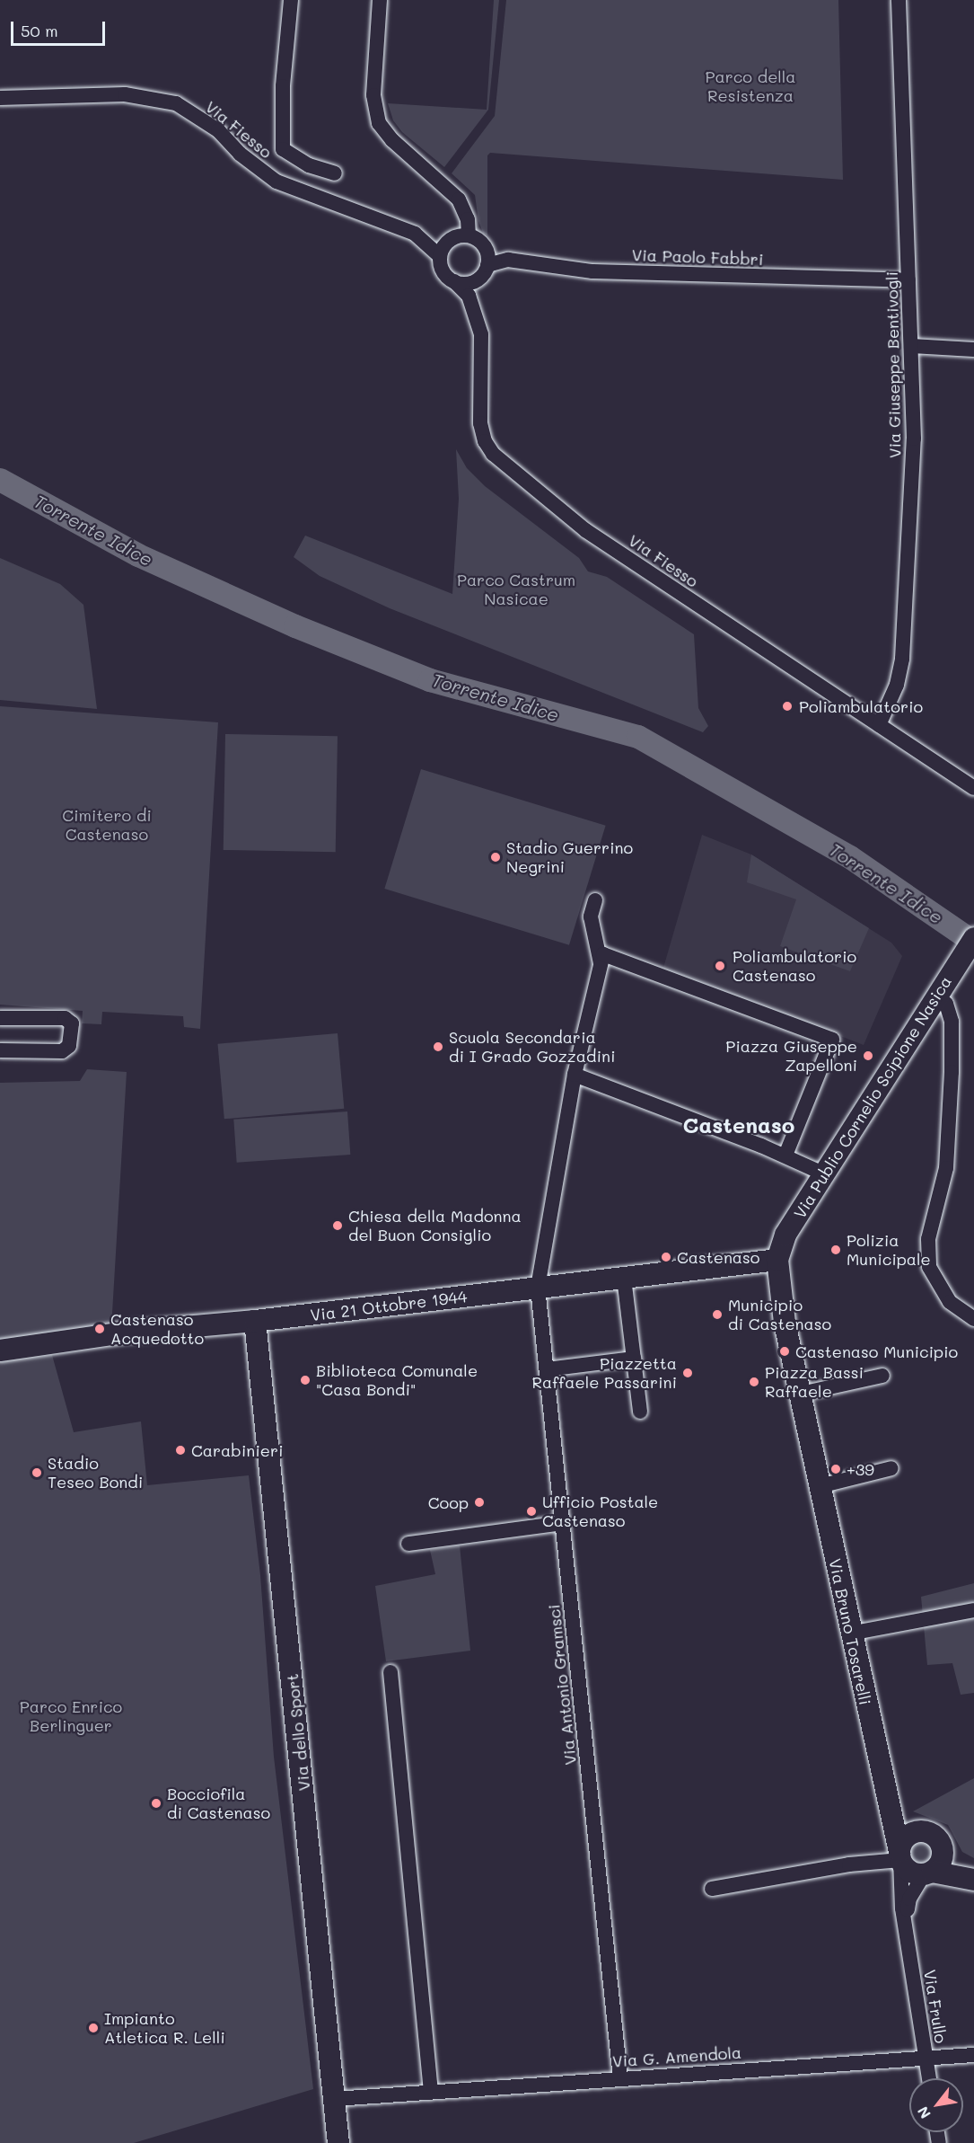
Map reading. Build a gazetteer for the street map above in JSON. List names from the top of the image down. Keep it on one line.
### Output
{"streets":{"street":["Via Fiesso","Via Paolo Fabbri","Via Giuseppe Bentivogli","Via Publio Cornelio Scipione Nasica","Via 21 Ottobre 1944","Via Bruno Tosarelli","Via Antonio Gramsci","Via dello Sport","Via Frullo","Via G. Amendola"]},"crossings":[["Via Fiesso","Via Paolo Fabbri"],["Via Fiesso","Via Giuseppe Bentivogli"],["Via Paolo Fabbri","Via Giuseppe Bentivogli"],["Via Publio Cornelio Scipione Nasica","Via 21 Ottobre 1944"],["Via Publio Cornelio Scipione Nasica","Via Bruno Tosarelli"],["Via 21 Ottobre 1944","Via Bruno Tosarelli"],["Via 21 Ottobre 1944","Via Antonio Gramsci"],["Via 21 Ottobre 1944","Via dello Sport"],["Via Bruno Tosarelli","Via Frullo"],["Via Antonio Gramsci","Via G. Amendola"],["Via dello Sport","Via G. Amendola"],["Via Frullo","Via G. Amendola"]],"districts":["Castenaso"],"water":["Torrente Idice"],"parks":["Parco della Resistenza","Parco Castrum Nasicae","Cimitero di Castenaso","Parco Enrico Berlinguer"],"places":["Poliambulatorio","Stadio Guerrino Negrini","Poliambulatorio Castenaso","Scuola Secondaria di I Grado Gozzadini","Piazza Giuseppe Zapelloni","Chiesa della Madonna del Buon Consiglio","Polizia Municipale","Castenaso","Municipio di Castenaso","Castenaso Acquedotto","Castenaso Municipio","Piazzetta Raffaele Passarini","Biblioteca Comunale \"Casa Bondi\"","Piazza Bassi Raffaele","Carabinieri","+39","Stadio Teseo Bondi","Coop","Ufficio Postale Castenaso","Bocciofila di Castenaso","Impianto Atletica R. Lelli"],"scale_bar":"50 m","north":"bottom left"}
